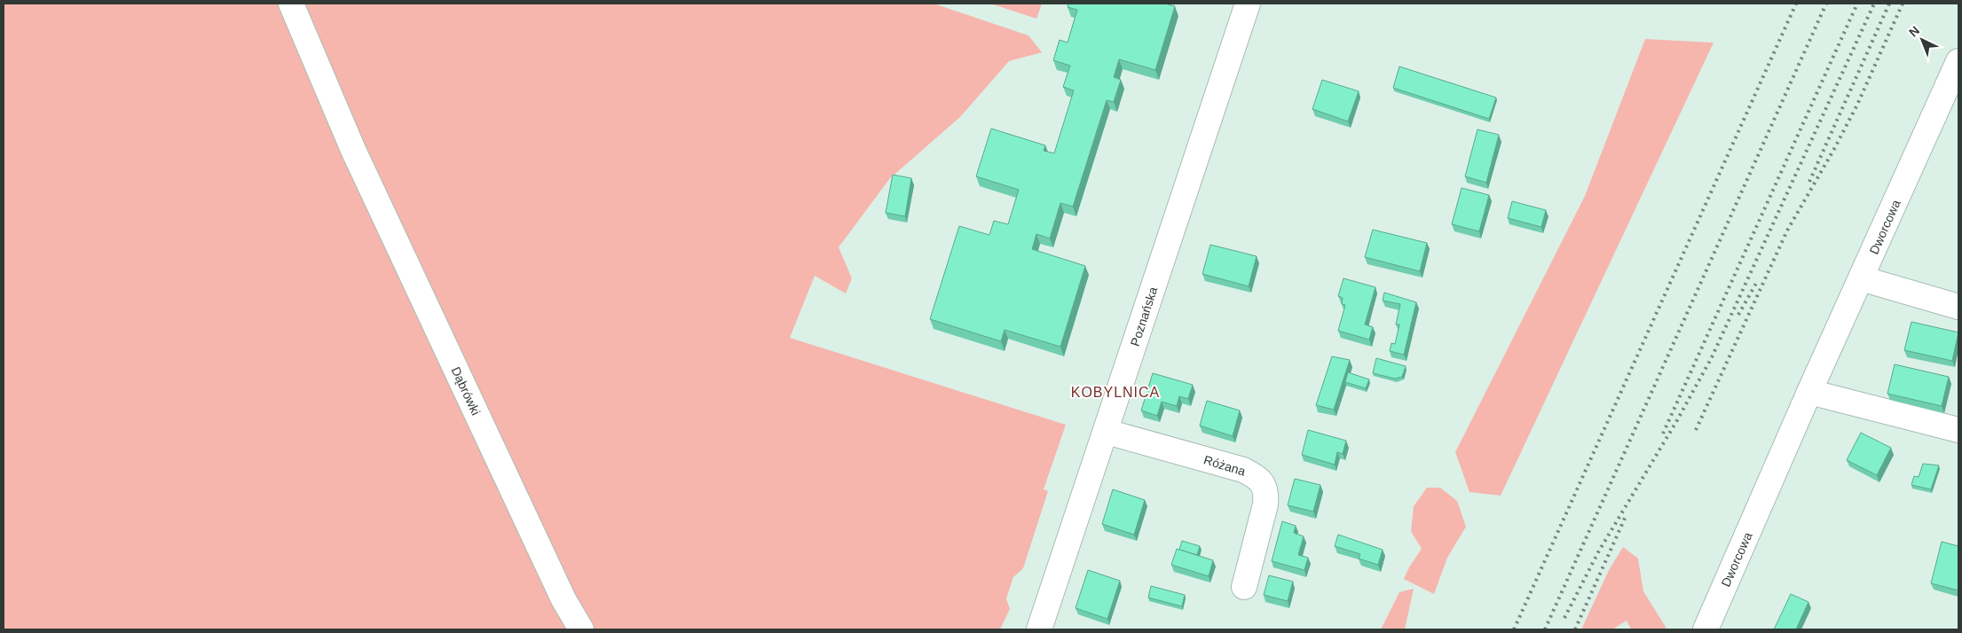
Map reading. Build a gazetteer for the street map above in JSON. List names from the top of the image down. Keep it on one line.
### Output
{"streets":{"street":["Dworcowa","Poznańska","Dąbrówki","Różana"]},"crossings":[["Poznańska","Różana"]],"districts":["KOBYLNICA"],"north":"top left"}
